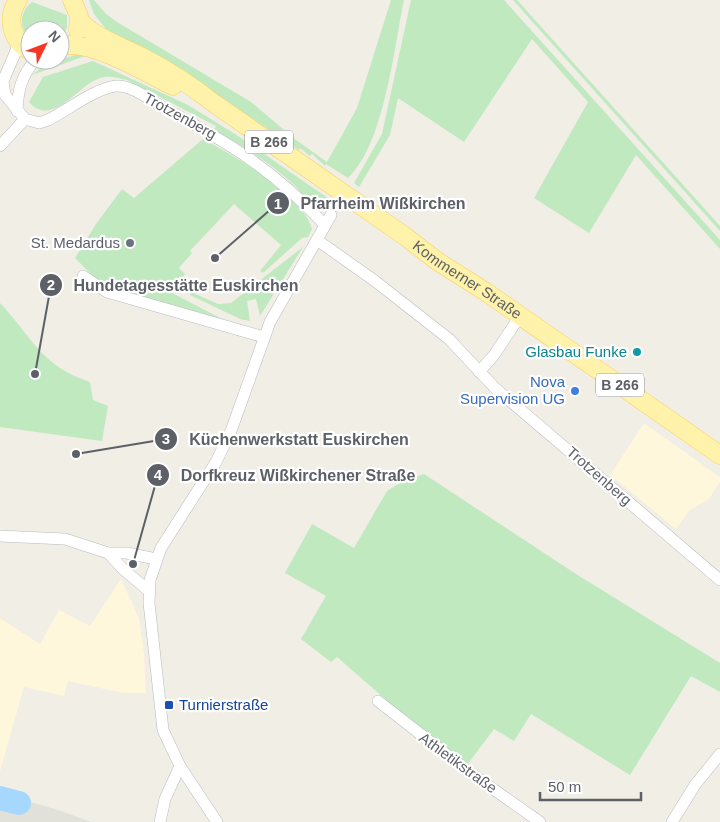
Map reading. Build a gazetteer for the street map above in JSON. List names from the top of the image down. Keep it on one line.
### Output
{"streets":{"main road":["B 266","Kommerner Straße"],"street":["Trotzenberg","Athletikstraße"]},"crossings":[["B 266","Kommerner Straße"]],"places":{"other":["St. Medardus","Pfarrheim Wißkirchen","Glasbau Funke","Hundetagesstätte Euskirchen","Nova Supervision UG","Küchenwerkstatt Euskirchen","Dorfkreuz Wißkirchener Straße"],"transit":["Turnierstraße"]},"scale_bar":"50 m","north":"top right"}
